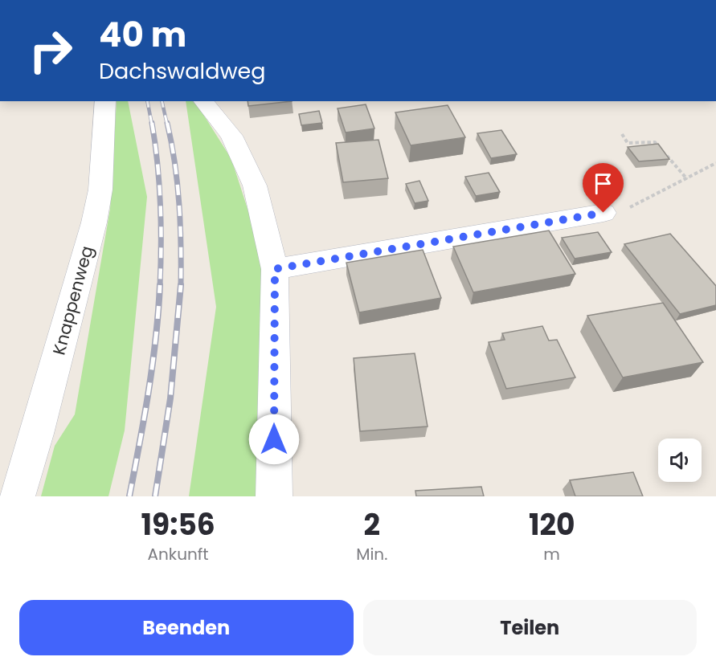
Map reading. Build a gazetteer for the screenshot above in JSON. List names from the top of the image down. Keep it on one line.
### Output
{"streets":{"street":["Knappenweg"]},"page":{"turn":["40 m","Dachswaldweg"],"eta":["19:56","Ankunft","2","Min.","120","m"],"buttons":["Beenden","Teilen"]}}
